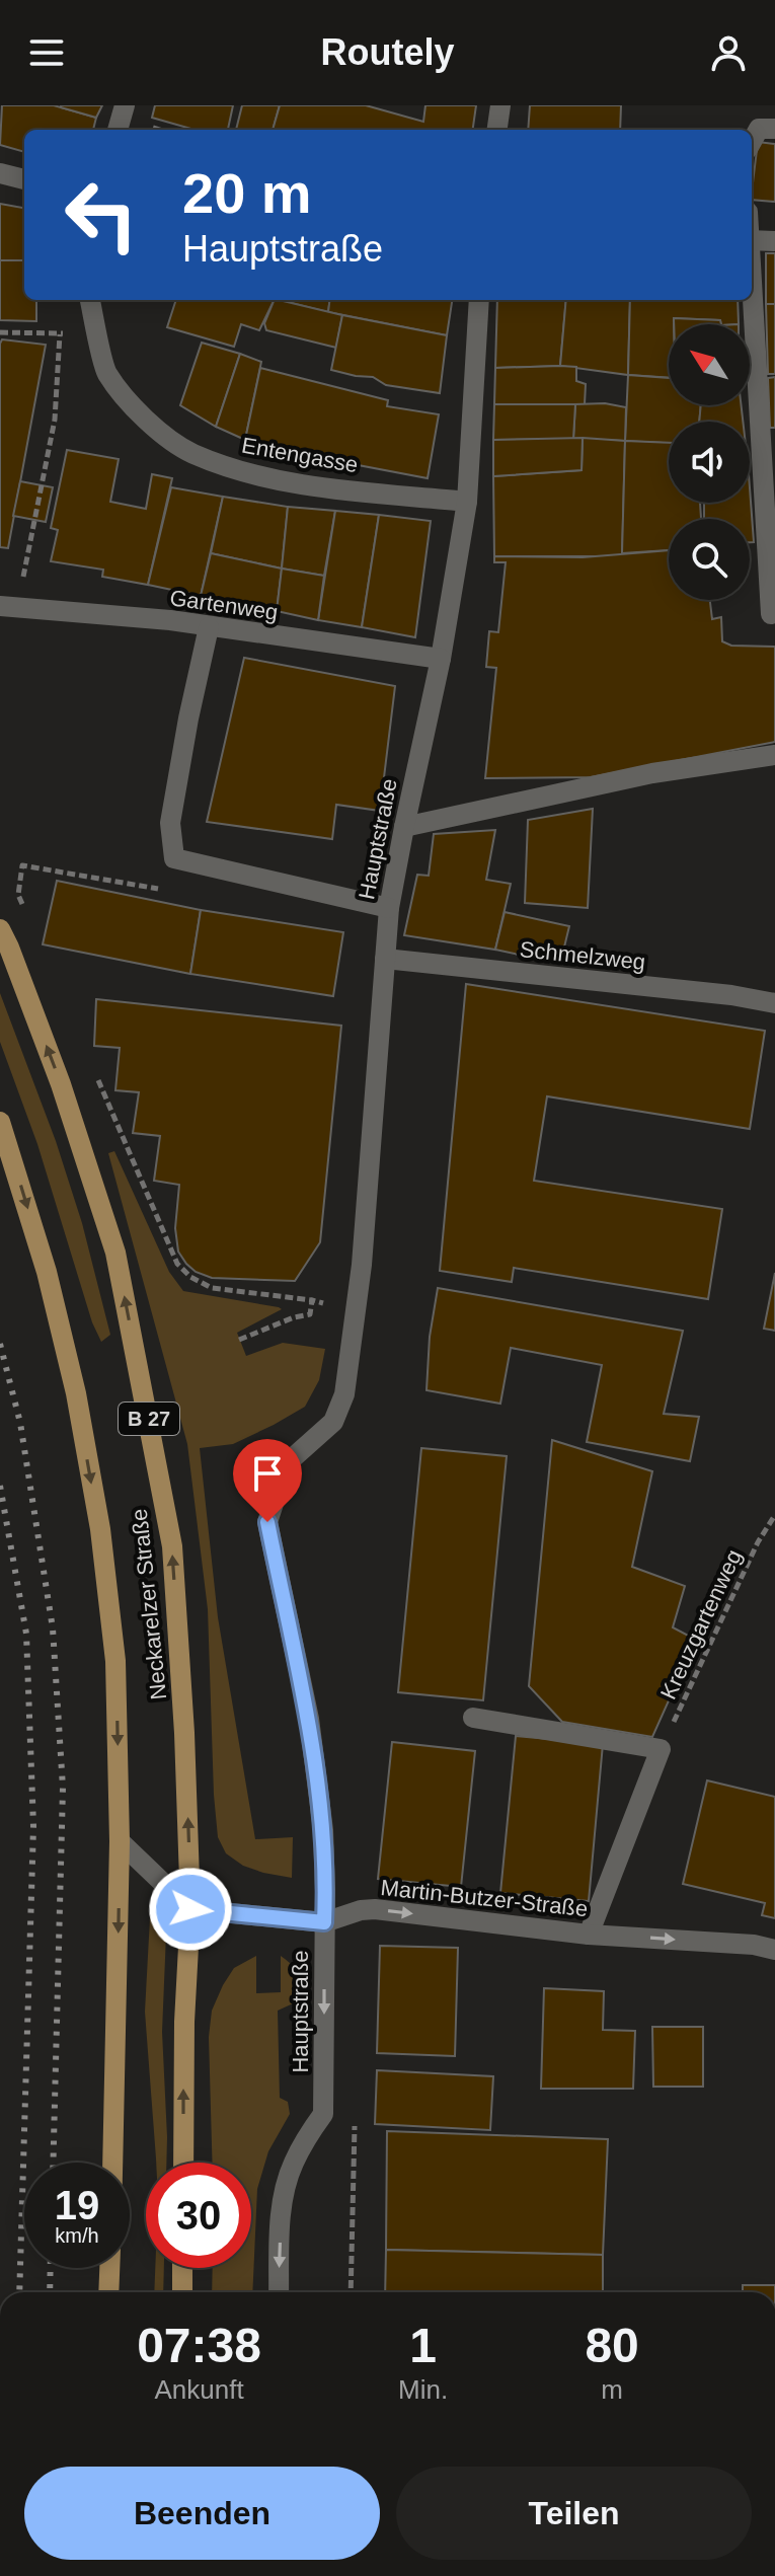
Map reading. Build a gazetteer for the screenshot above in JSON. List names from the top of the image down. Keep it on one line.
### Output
{"streets":{"main road":["B 27","Neckarelzer Straße"],"street":["Entengasse","Gartenweg","Hauptstraße","Schmelzweg","Martin-Butzer-Straße"],"path":["Kreuzgartenweg"]},"crossings":[["Entengasse","Hauptstraße"],["Gartenweg","Hauptstraße"],["Hauptstraße","Schmelzweg"],["Hauptstraße","Martin-Butzer-Straße"],["Neckarelzer Straße","Martin-Butzer-Straße"]],"one_way":["Martin-Butzer-Straße"],"north":"top left","page":{"header":"Routely","turn":["20 m","Hauptstraße"],"speed":"19 km/h","limit":"30","eta":["07:38","Ankunft","1","Min.","80","m"],"buttons":["Beenden","Teilen"]}}
